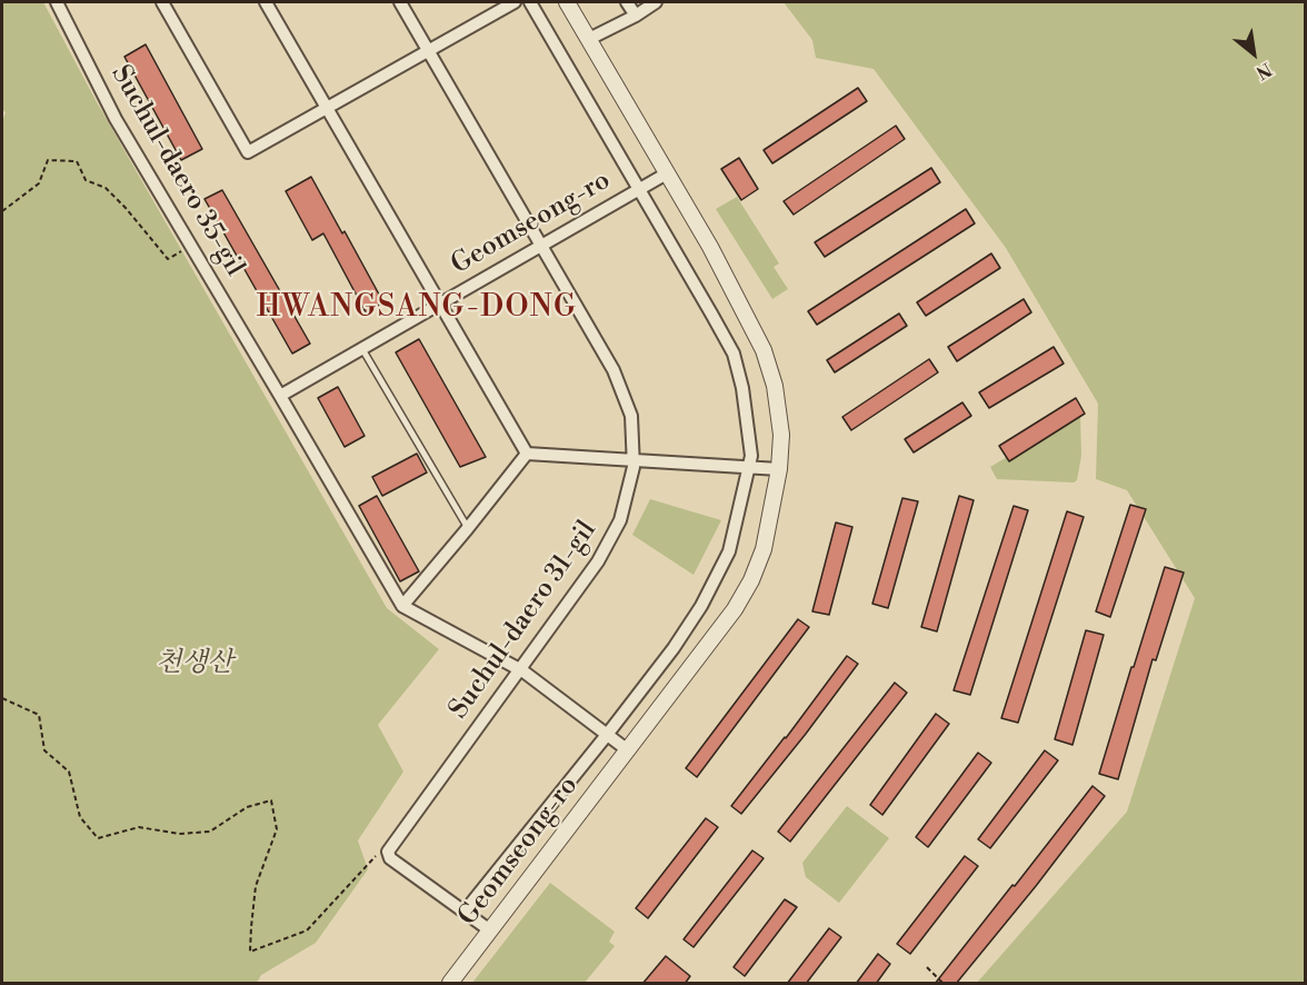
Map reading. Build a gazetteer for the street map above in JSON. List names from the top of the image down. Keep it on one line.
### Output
{"streets":{"street":["Suchul-daero 35-gil","Geomseong-ro","Suchul-daero 31-gil"]},"crossings":[["Suchul-daero 35-gil","Geomseong-ro"],["Geomseong-ro","Suchul-daero 31-gil"]],"districts":["HWANGSANG-DONG"],"parks":["천생산"],"north":"bottom right"}
